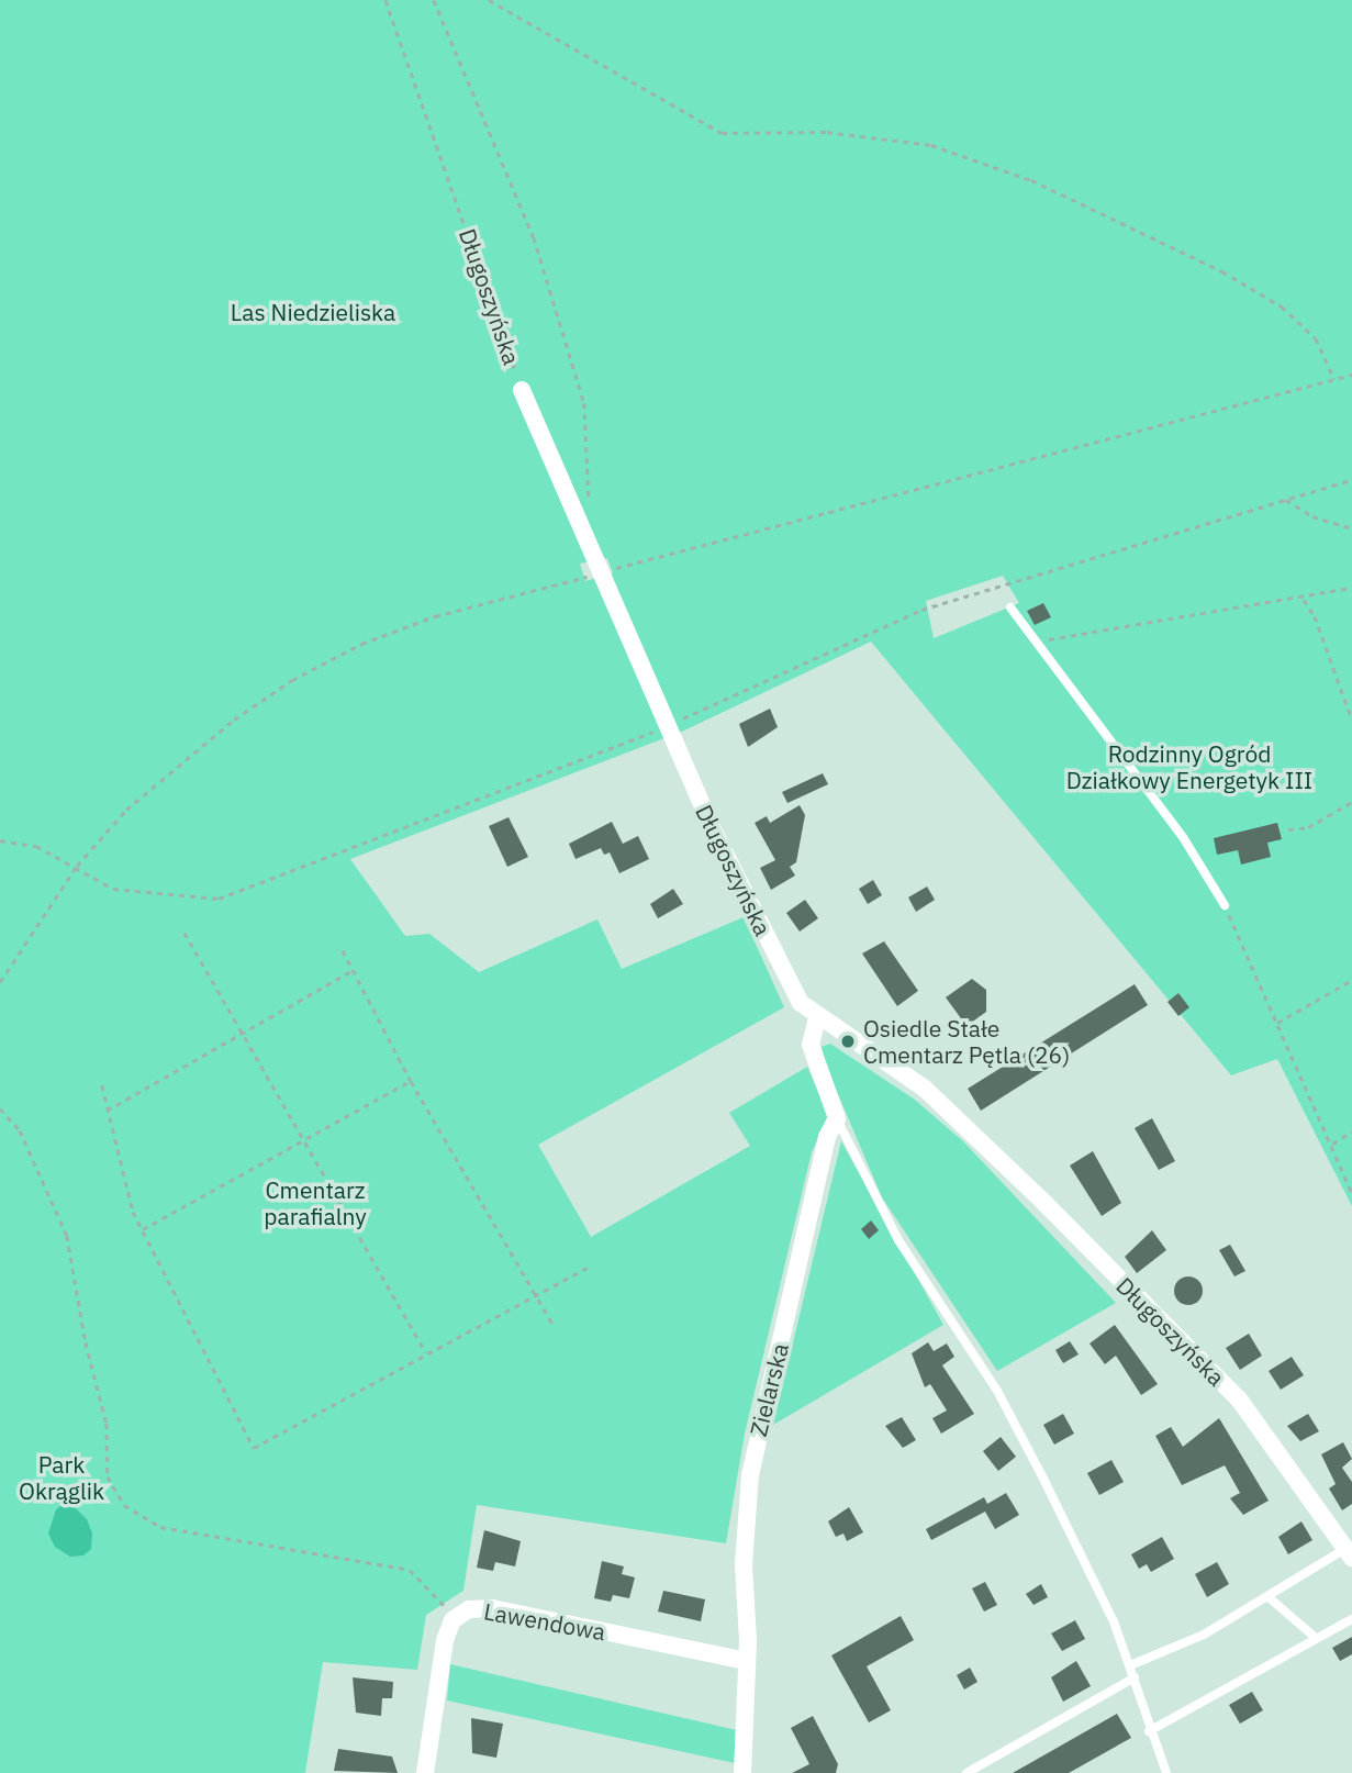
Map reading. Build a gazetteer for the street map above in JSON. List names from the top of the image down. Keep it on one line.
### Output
{"streets":{"street":["Długoszyńska","Zielarska","Lawendowa"]},"crossings":[["Zielarska","Lawendowa"]],"parks":["Las Niedzieliska","Rodzinny Ogród Działkowy Energetyk III","Cmentarz parafialny","Park Okrąglik"],"places":["Osiedle Stałe Cmentarz Pętla (26)"]}
